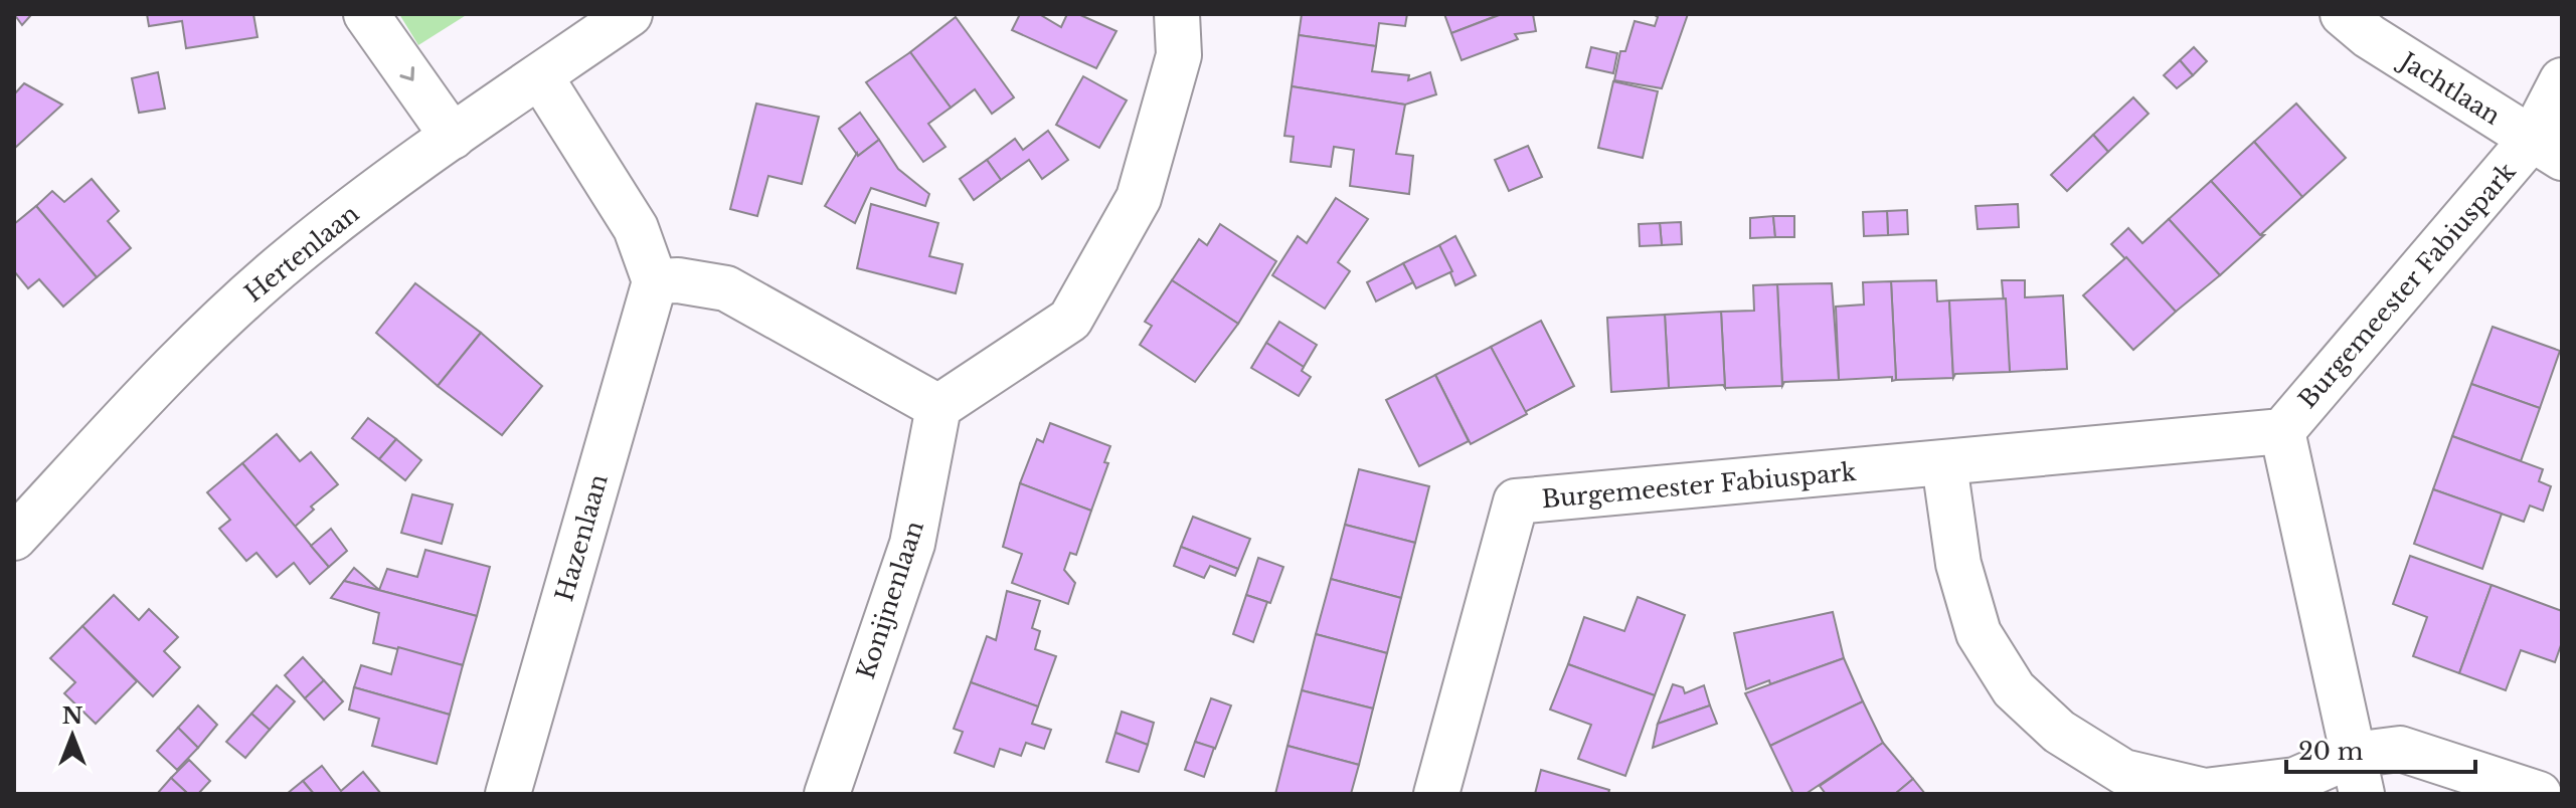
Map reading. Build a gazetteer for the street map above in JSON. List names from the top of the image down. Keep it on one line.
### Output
{"streets":{"street":["Jachtlaan","Hertenlaan","Burgemeester Fabiuspark","Hazenlaan","Konijnenlaan"]},"crossings":[["Jachtlaan","Burgemeester Fabiuspark"]],"scale_bar":"20 m","north":"top"}
